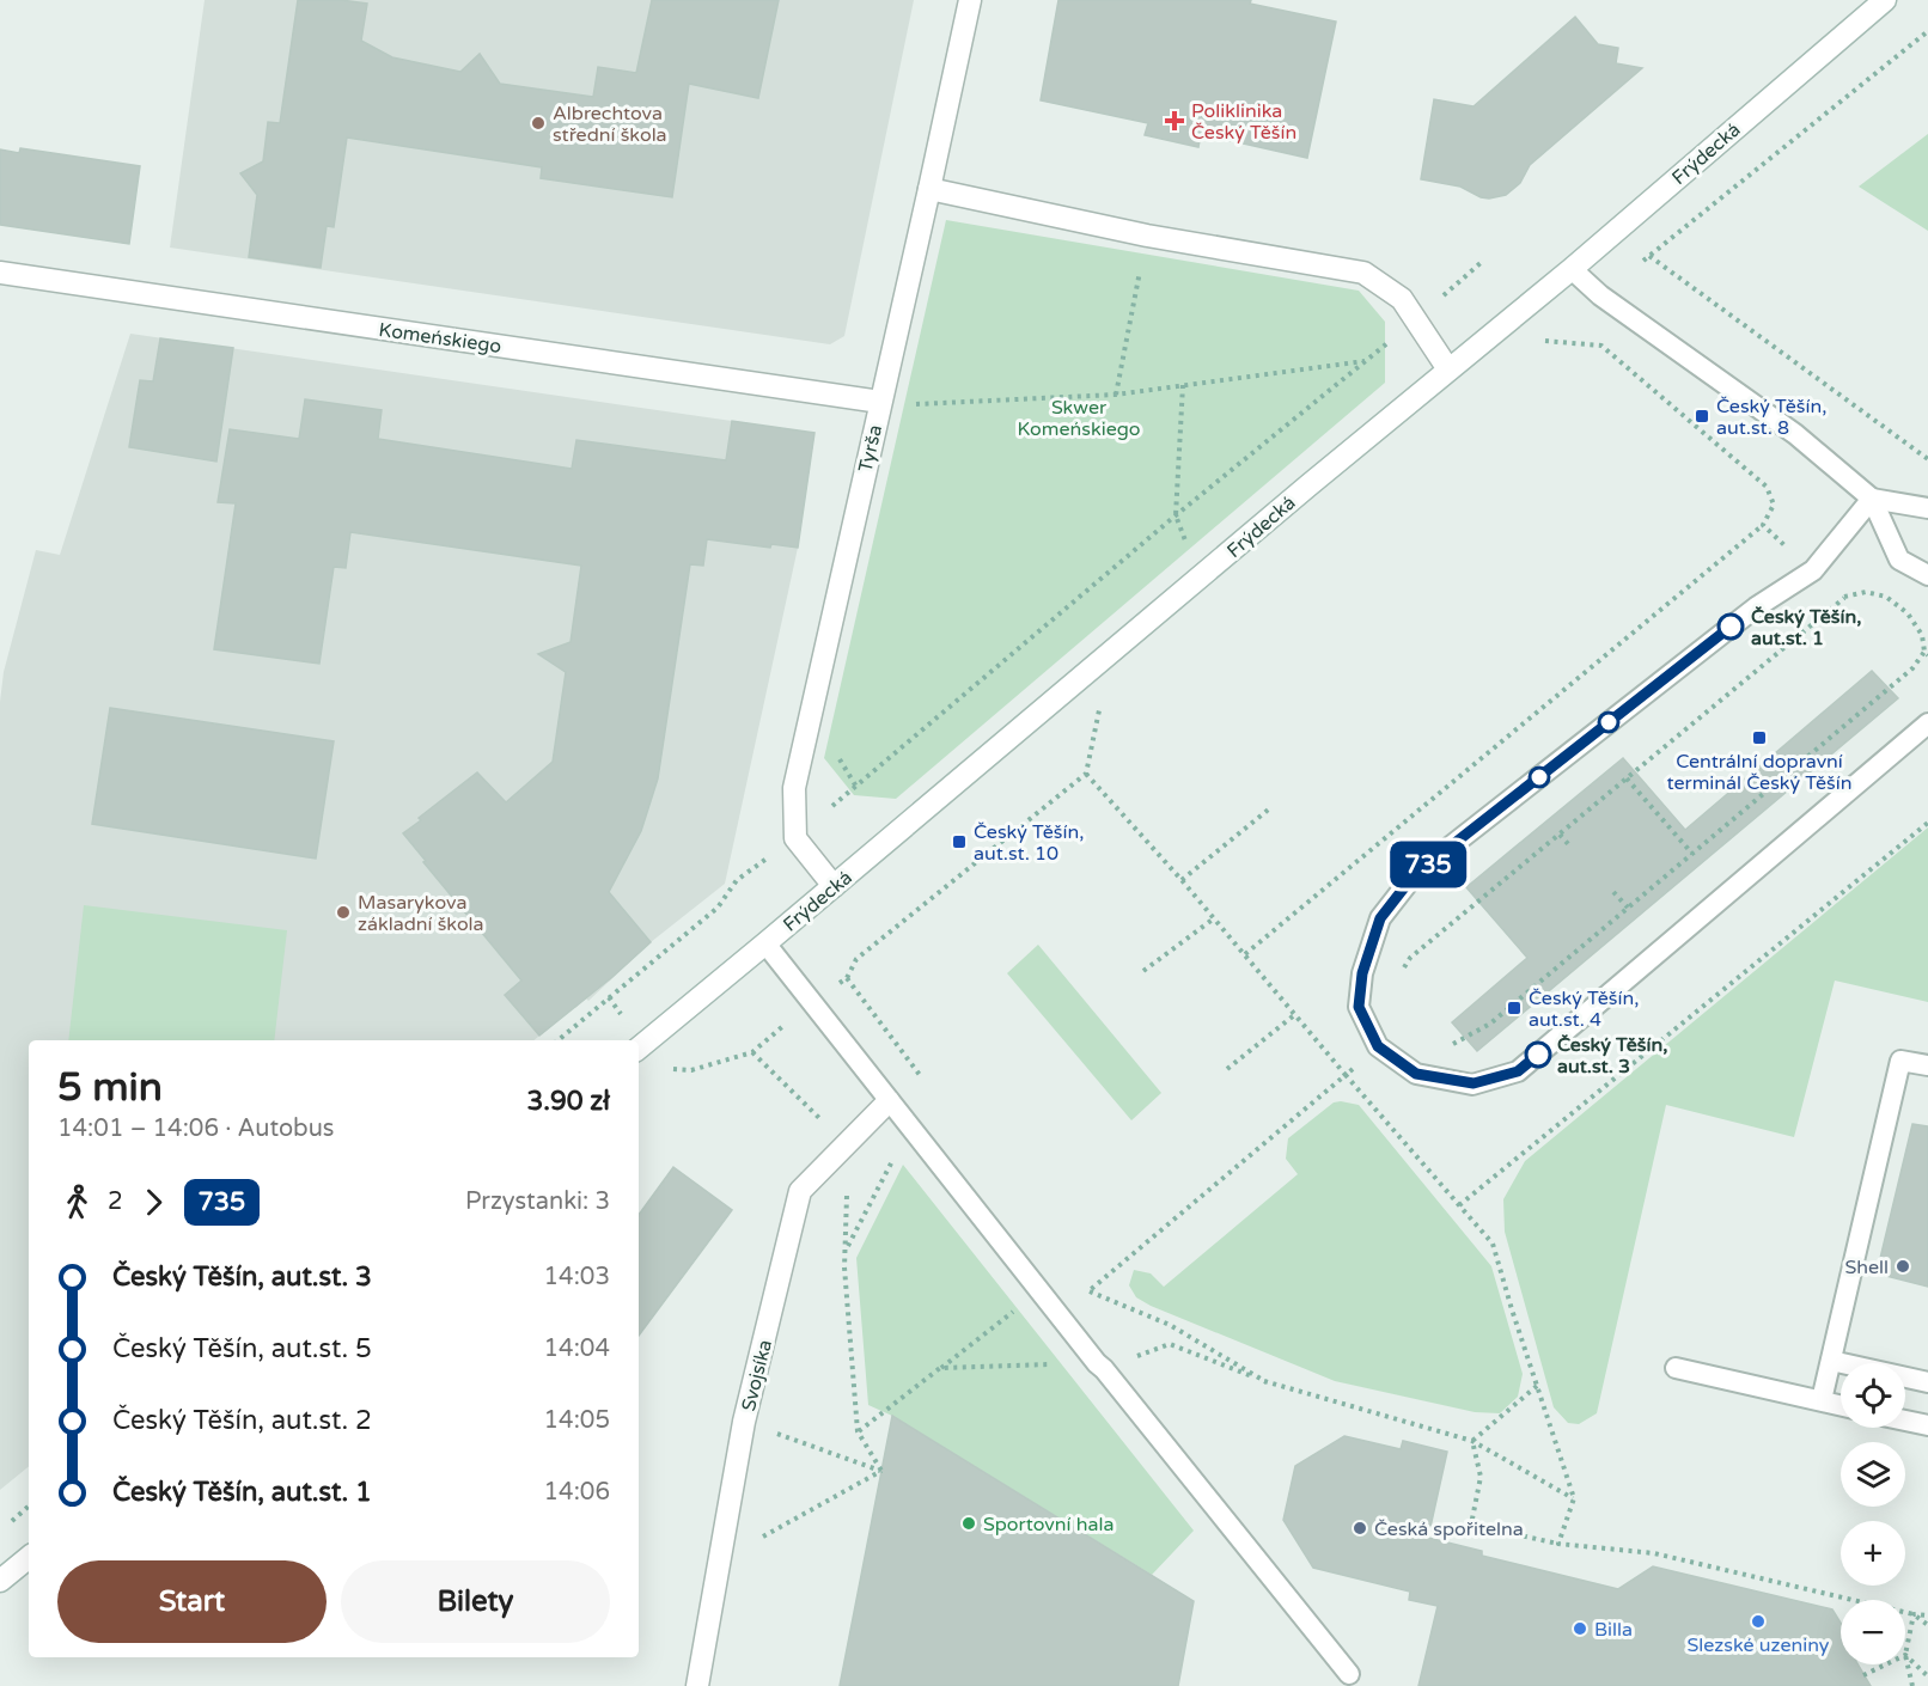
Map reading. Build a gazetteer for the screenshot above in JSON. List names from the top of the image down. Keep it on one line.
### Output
{"streets":{"street":["Frýdecká","Komeńskiego","Tyrša","Svojsíka"]},"crossings":[["Frýdecká","Tyrša"],["Komeńskiego","Tyrša"]],"parks":["Skwer Komeńskiego"],"places":{"health":["Poliklinika Český Těšín"],"other":["Albrechtova střední škola","Český Těšín, aut.st. 1","Masarykova základní škola","Český Těšín, aut.st. 3","Shell","Sportovní hala","Česká spořitelna","Slezské uzeniny","Billa"],"transit":["Český Těšín, aut.st. 8","Centrální dopravní terminál Český Těšín","Český Těšín, aut.st. 10","Český Těšín, aut.st. 4"]},"lines":["bus line 735"],"page":{"on_map":"735","heading":["5 min","14:01 – 14:06 · Autobus","3.90 zł"],"legs":["2","735","Przystanki: 3"],"list":[{"name":"Český Těšín, aut.st. 3","value":"14:03"},{"name":"Český Těšín, aut.st. 5","value":"14:04"},{"name":"Český Těšín, aut.st. 2","value":"14:05"},{"name":"Český Těšín, aut.st. 1","value":"14:06"}],"map_buttons":["+","−"],"buttons":["Start","Bilety"]}}
